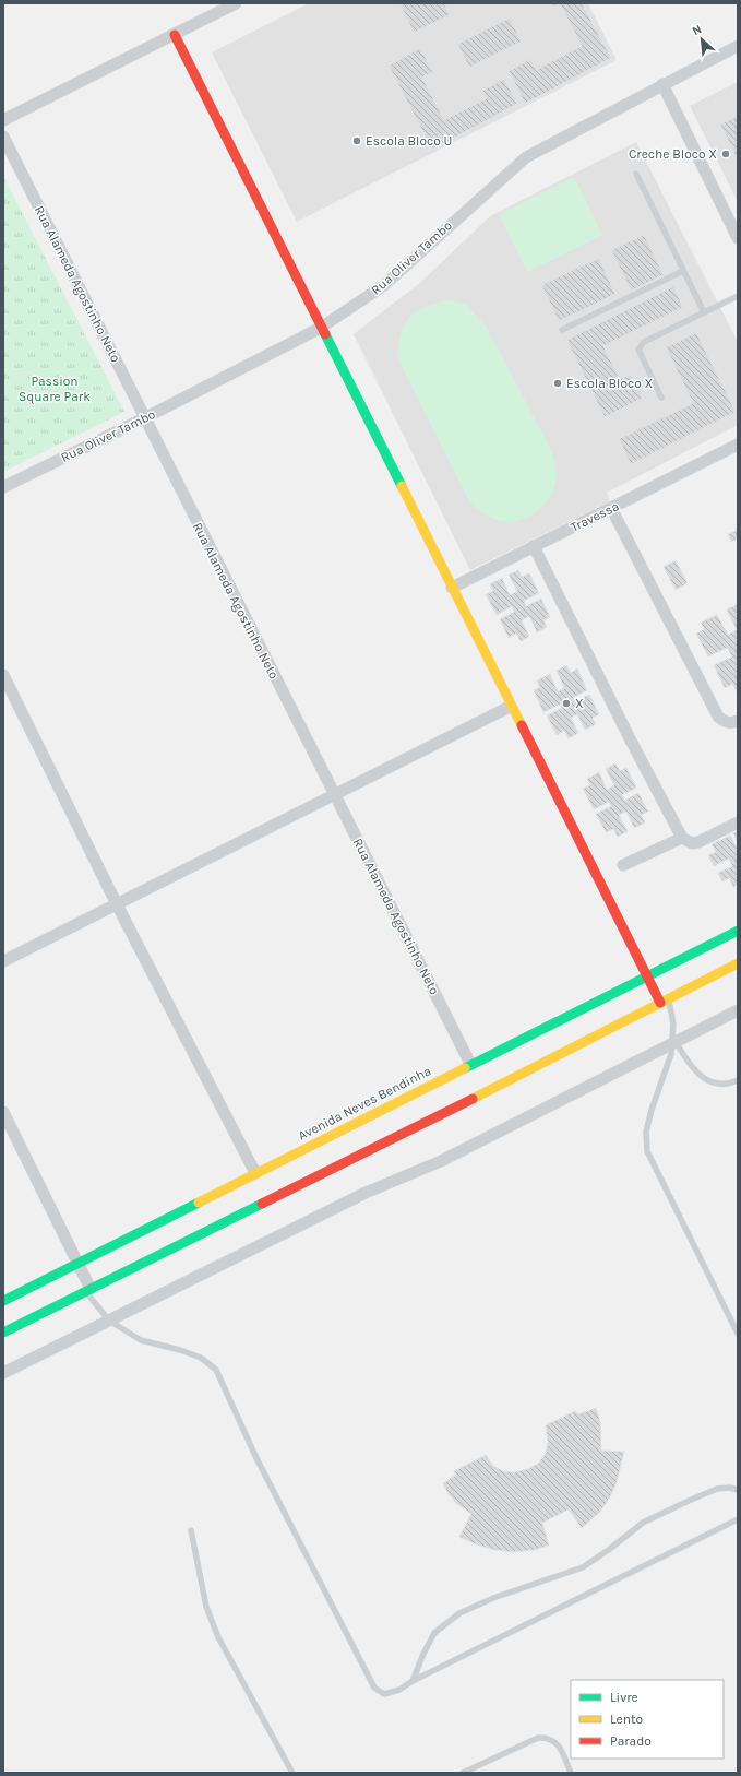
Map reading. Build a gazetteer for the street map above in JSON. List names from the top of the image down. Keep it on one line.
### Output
{"streets":{"street":["Rua Oliver Tambo","Rua Alameda Agostinho Neto","Travessa","Avenida Neves Bendinha"]},"crossings":[["Rua Oliver Tambo","Rua Alameda Agostinho Neto"],["Rua Alameda Agostinho Neto","Avenida Neves Bendinha"]],"parks":["Passion Square Park"],"places":["Escola Bloco U","Creche Bloco X","Escola Bloco X","X"],"legend":["Livre","Lento","Parado"],"north":"top left"}
